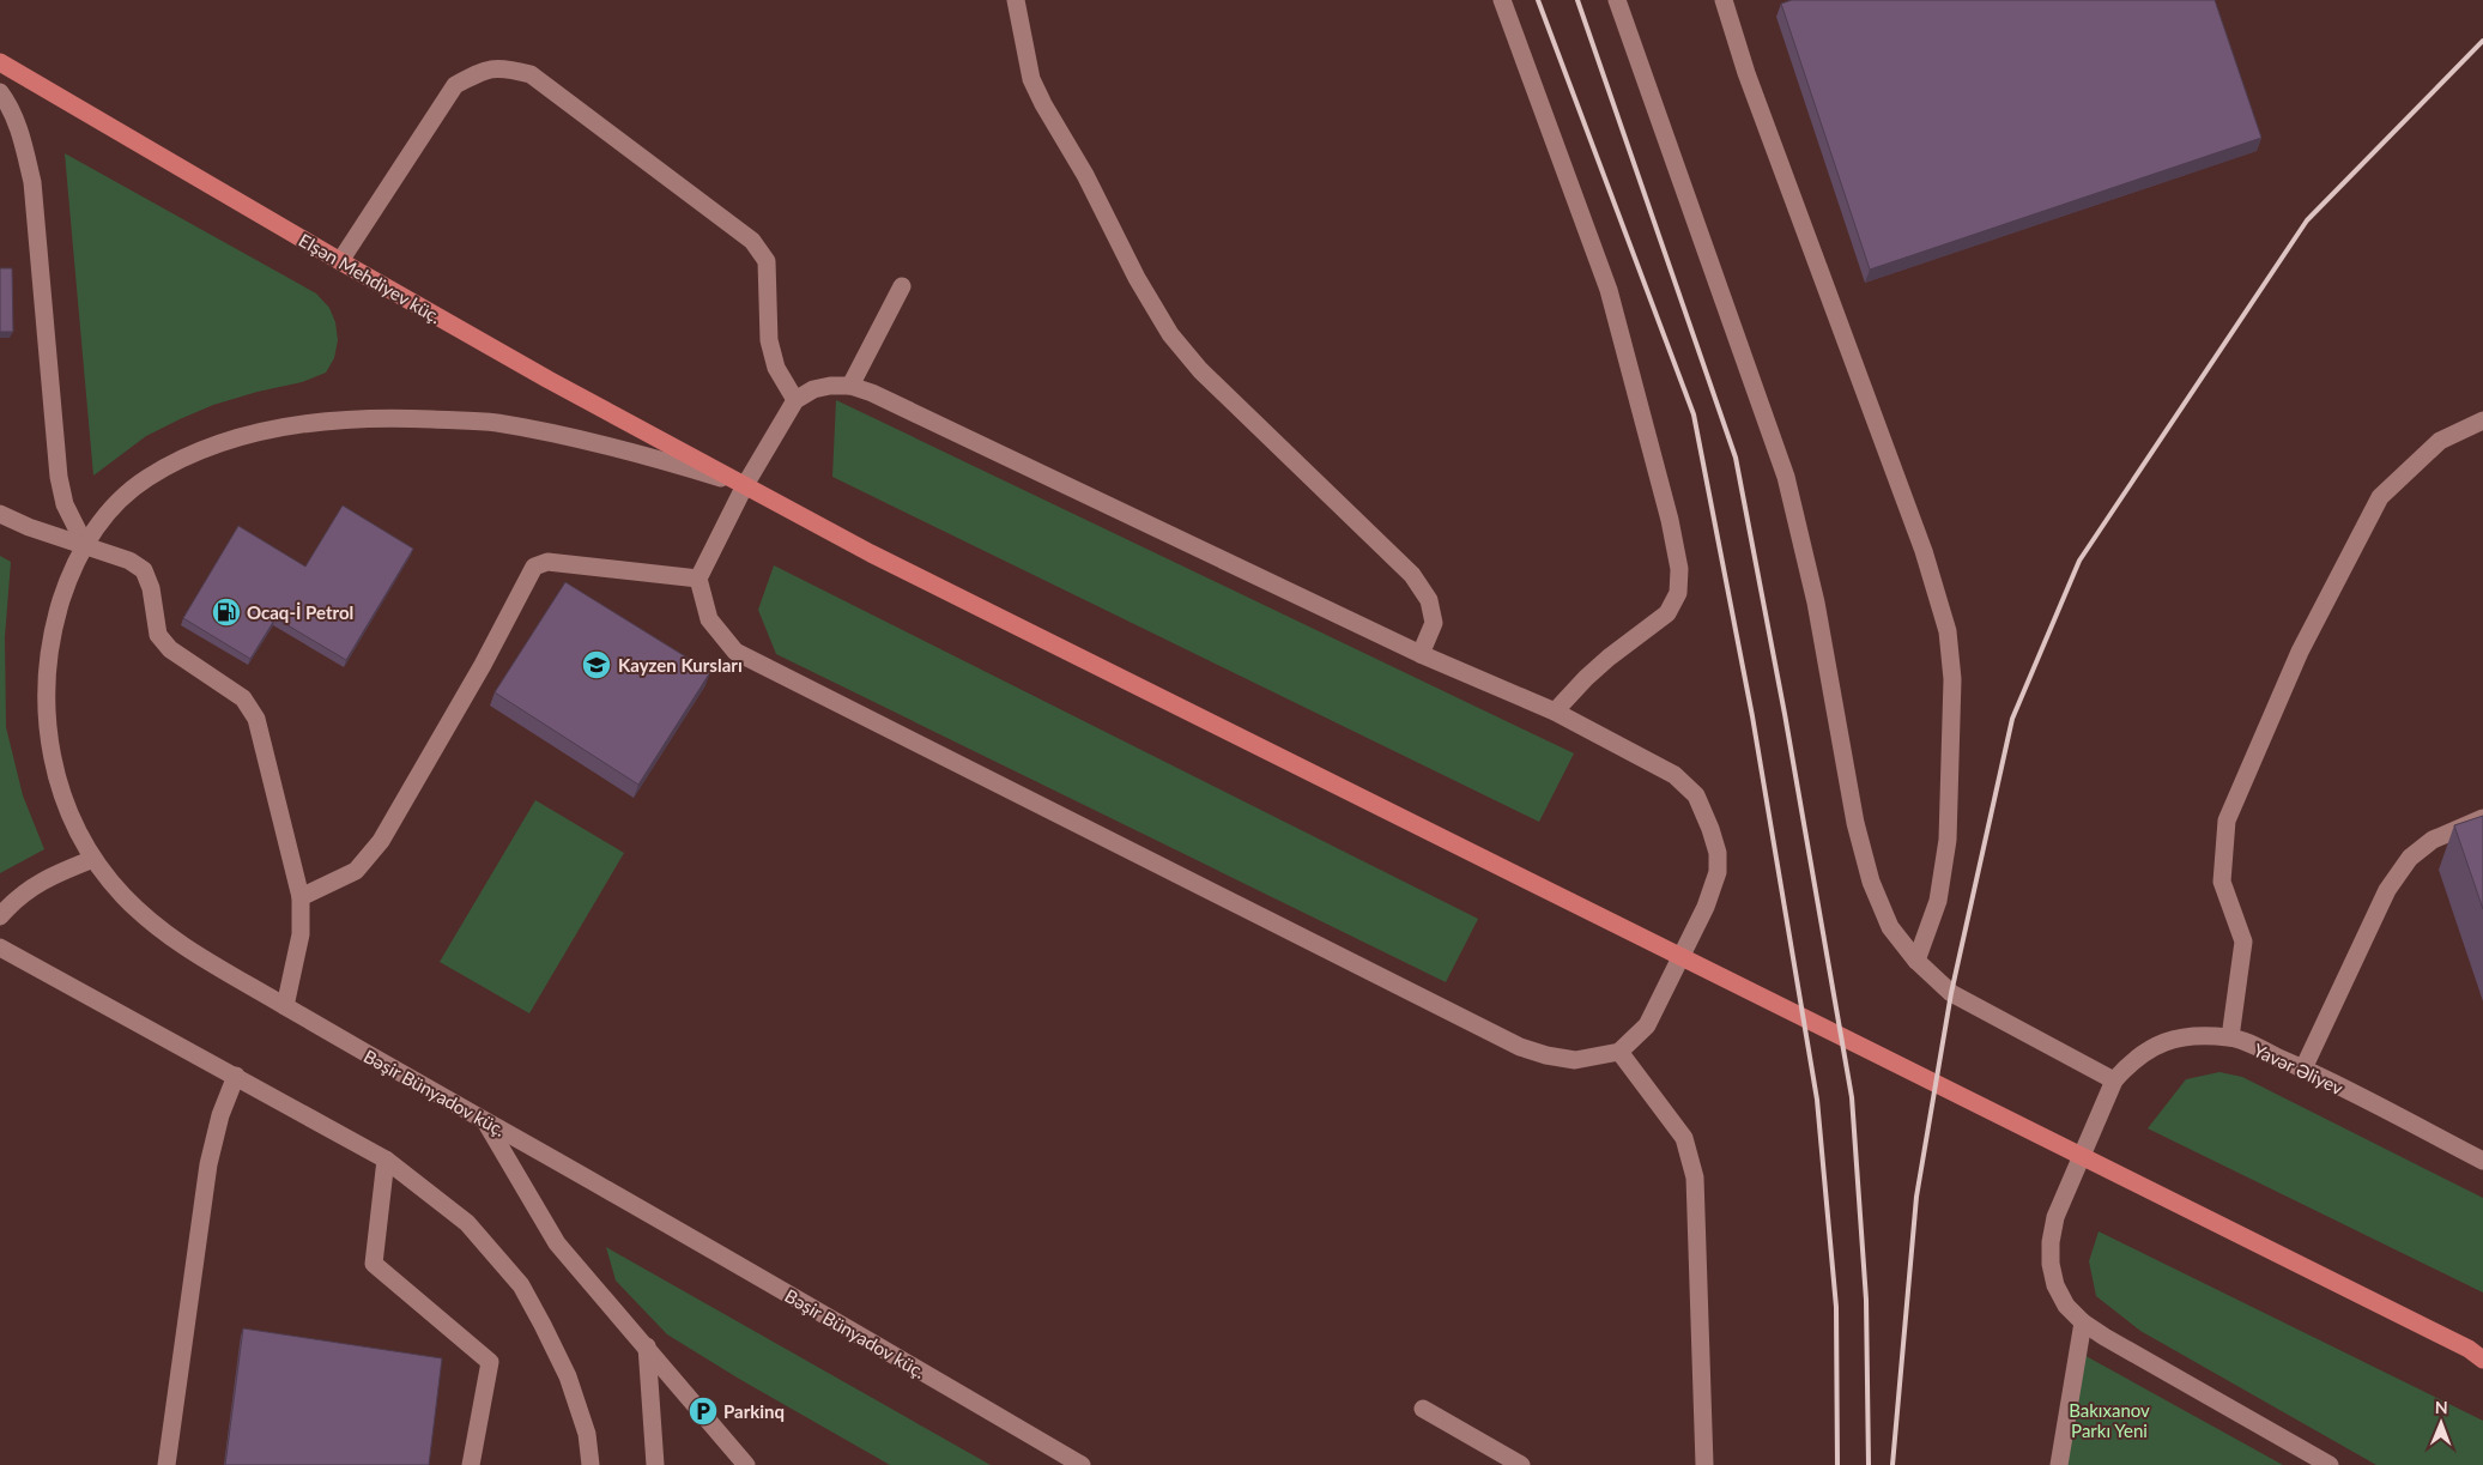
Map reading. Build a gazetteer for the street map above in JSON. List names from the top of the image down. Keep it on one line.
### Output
{"streets":{"main road":["Elşən Mehdiyev küç."],"street":["Yavər Əliyev","Bəşir Bünyadov küç."]},"crossings":[["Elşən Mehdiyev küç.","Bəşir Bünyadov küç."]],"parks":["Bakıxanov Parkı Yeni"],"places":{"fuel station":["Ocaq-İ Petrol"],"school or university":["Kayzen Kursları"],"parking":["Parkinq"]},"north":"top"}
